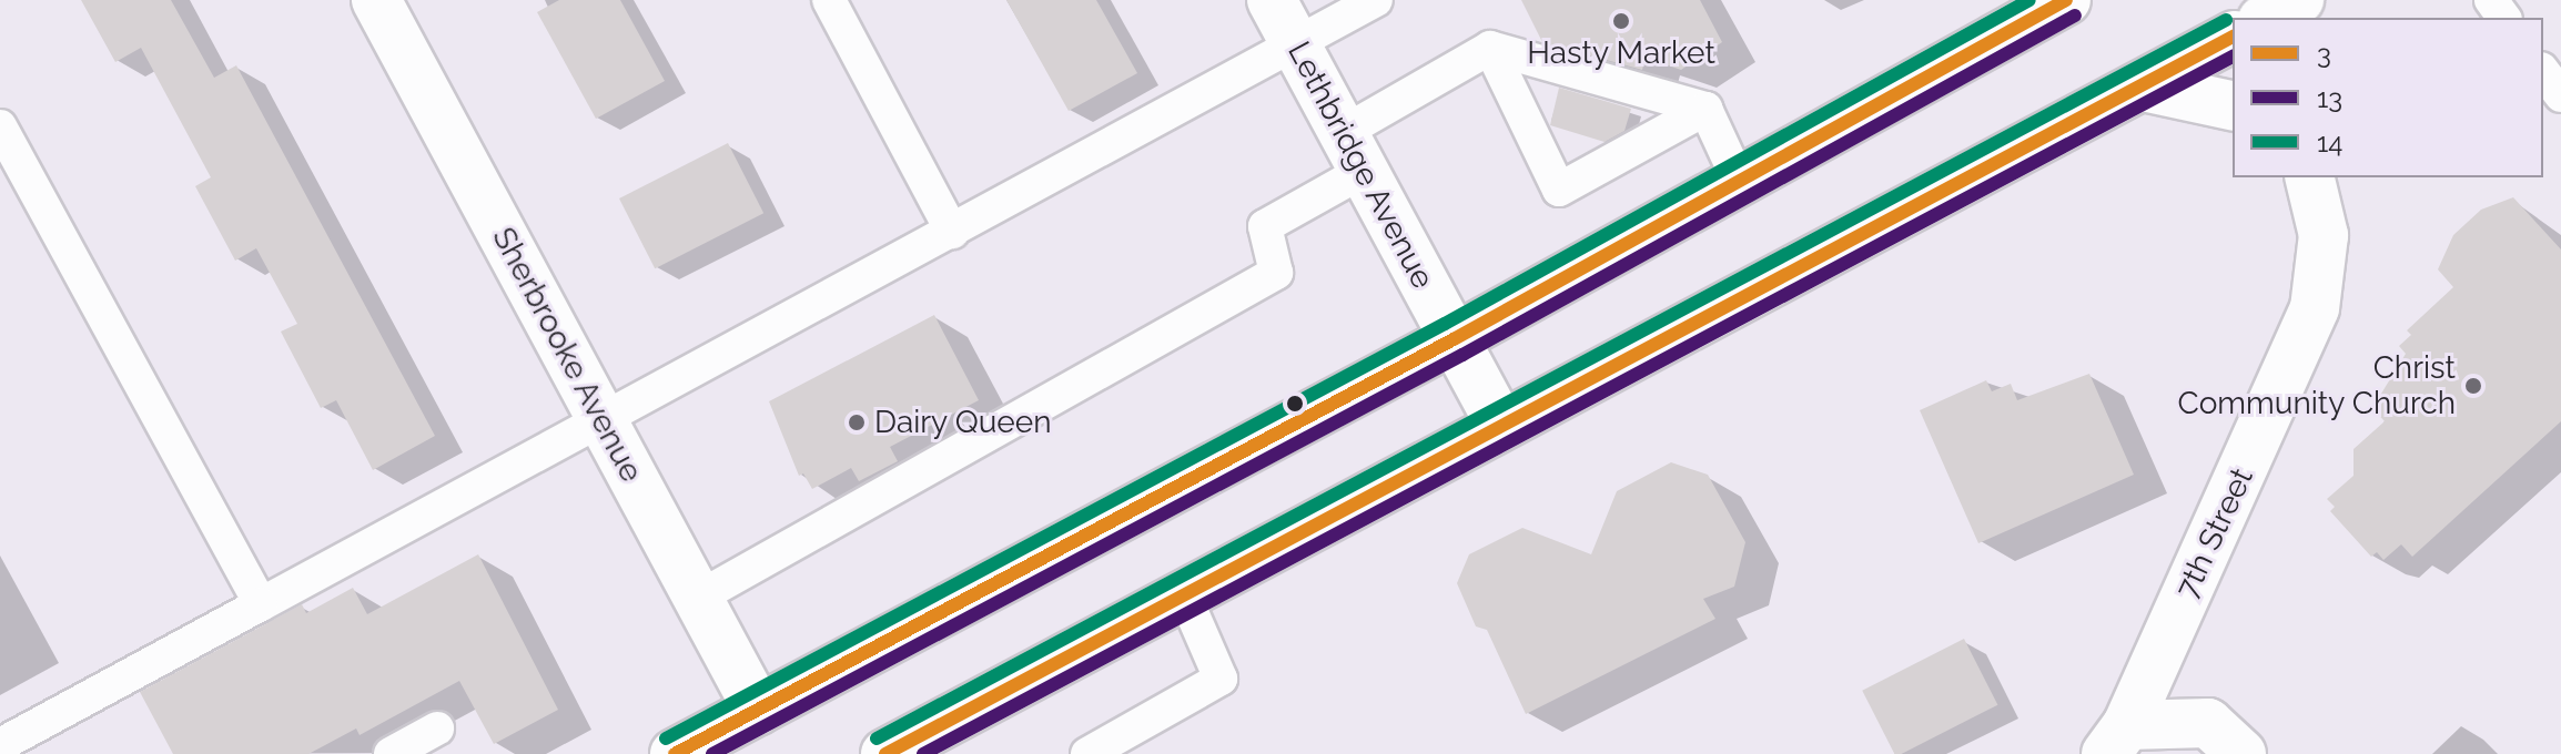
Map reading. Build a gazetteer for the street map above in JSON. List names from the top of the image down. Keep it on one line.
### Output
{"streets":{"main road":["Lethbridge Avenue","Sherbrooke Avenue","7th Street"]},"places":["Hasty Market","Christ Community Church","Dairy Queen"],"lines":["transit line 3","transit line 14","transit line 13"],"legend":["3","13","14"]}
